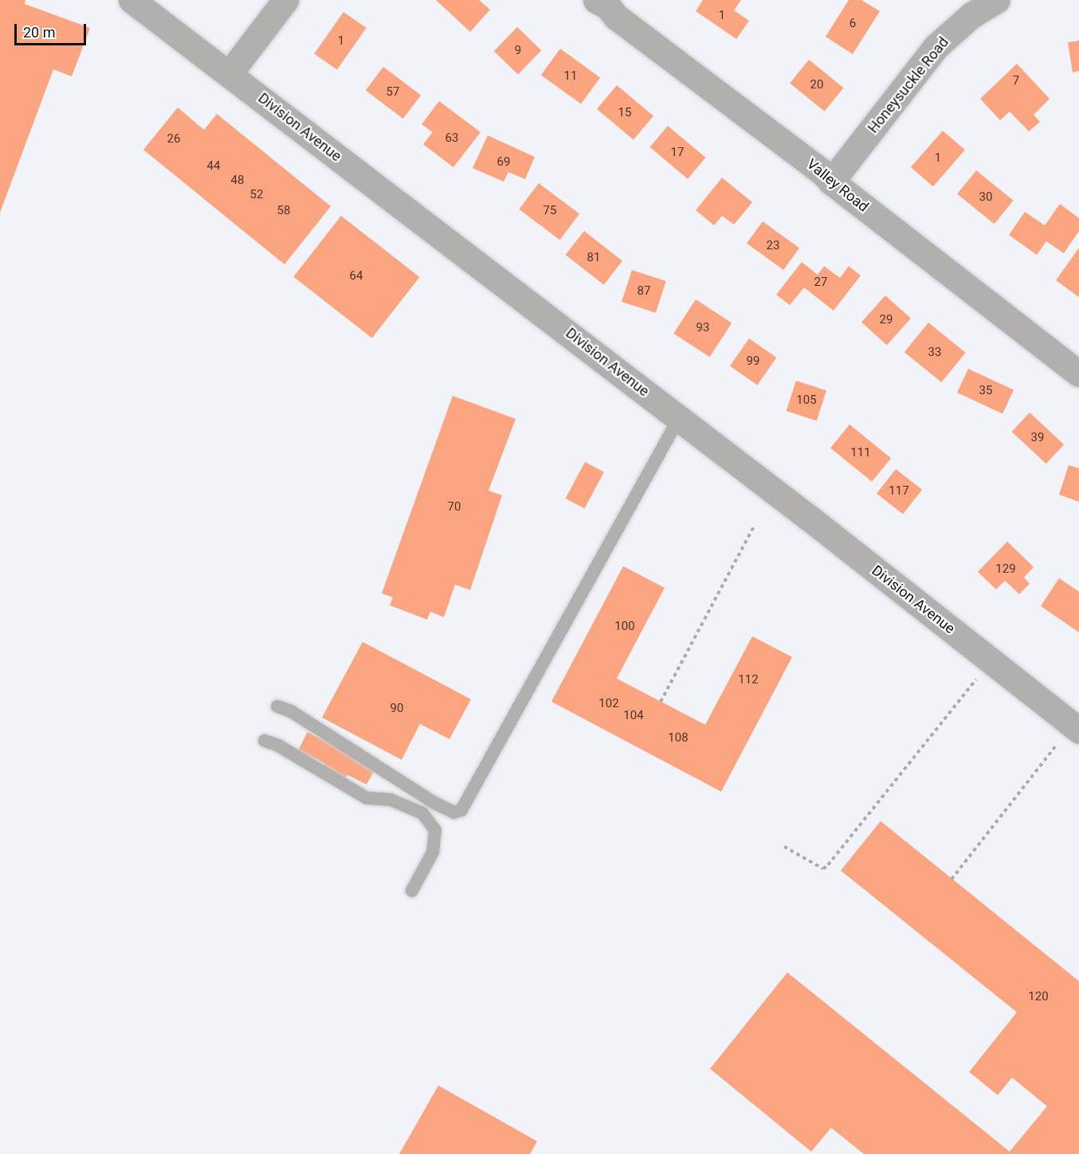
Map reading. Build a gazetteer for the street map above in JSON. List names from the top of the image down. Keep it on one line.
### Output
{"streets":{"street":["Honeysuckle Road","Division Avenue","Valley Road"]},"crossings":[["Honeysuckle Road","Valley Road"]],"house_numbers":["1","6","1","9","11","7","20","57","15","63","26","17","1","69","44","48","52","30","58","75","23","81","64","27","87","29","93","33","99","35","105","39","111","117","70","129","100","112","102","90","104","108","120"],"scale_bar":"20 m"}
